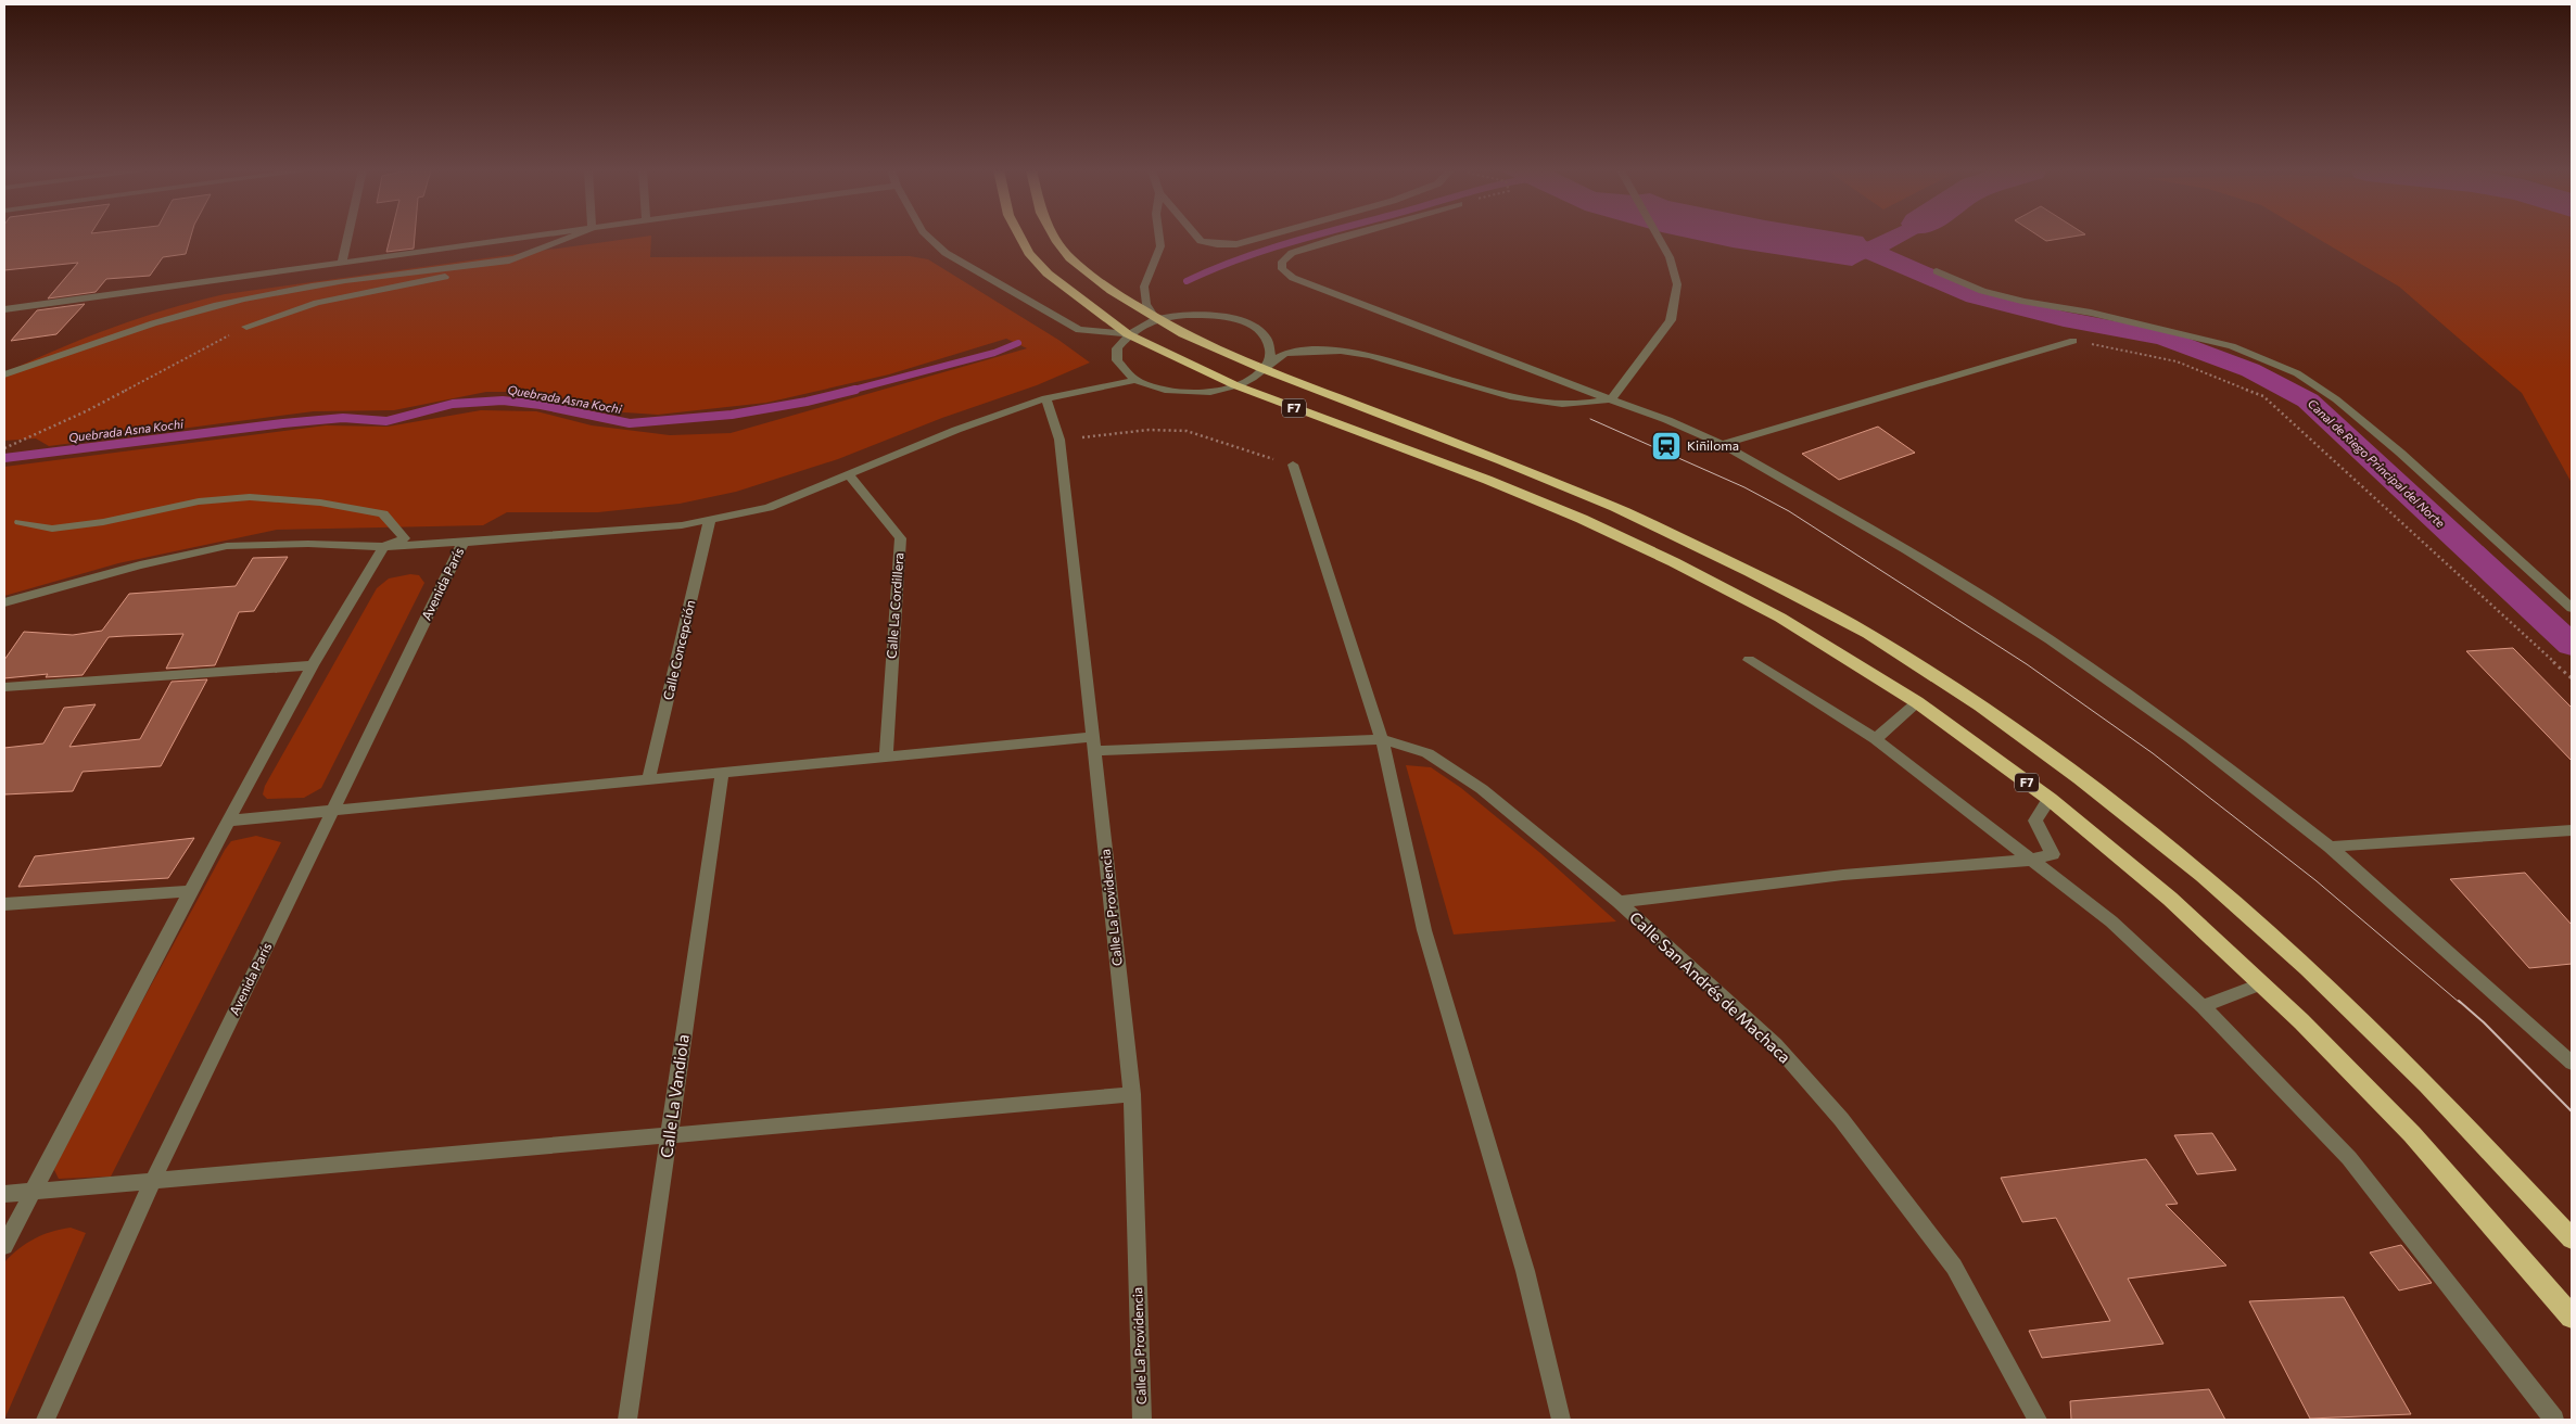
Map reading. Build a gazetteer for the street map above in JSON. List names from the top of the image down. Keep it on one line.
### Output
{"streets":{"highway":["F7"],"street":["Avenida París","Calle La Cordillera","Calle Concepción","Calle La Providencia","Calle San Andrés de Machaca","Calle La Vandiola"]},"crossings":[["Avenida París","Calle San Andrés de Machaca"],["Calle La Cordillera","Calle San Andrés de Machaca"],["Calle Concepción","Calle San Andrés de Machaca"],["Calle La Providencia","Calle San Andrés de Machaca"],["Calle San Andrés de Machaca","Calle La Vandiola"]],"water":["Quebrada Asna Kochi","Canal de Riego Principal del Norte"],"places":{"station":["Kiñiloma"]}}
